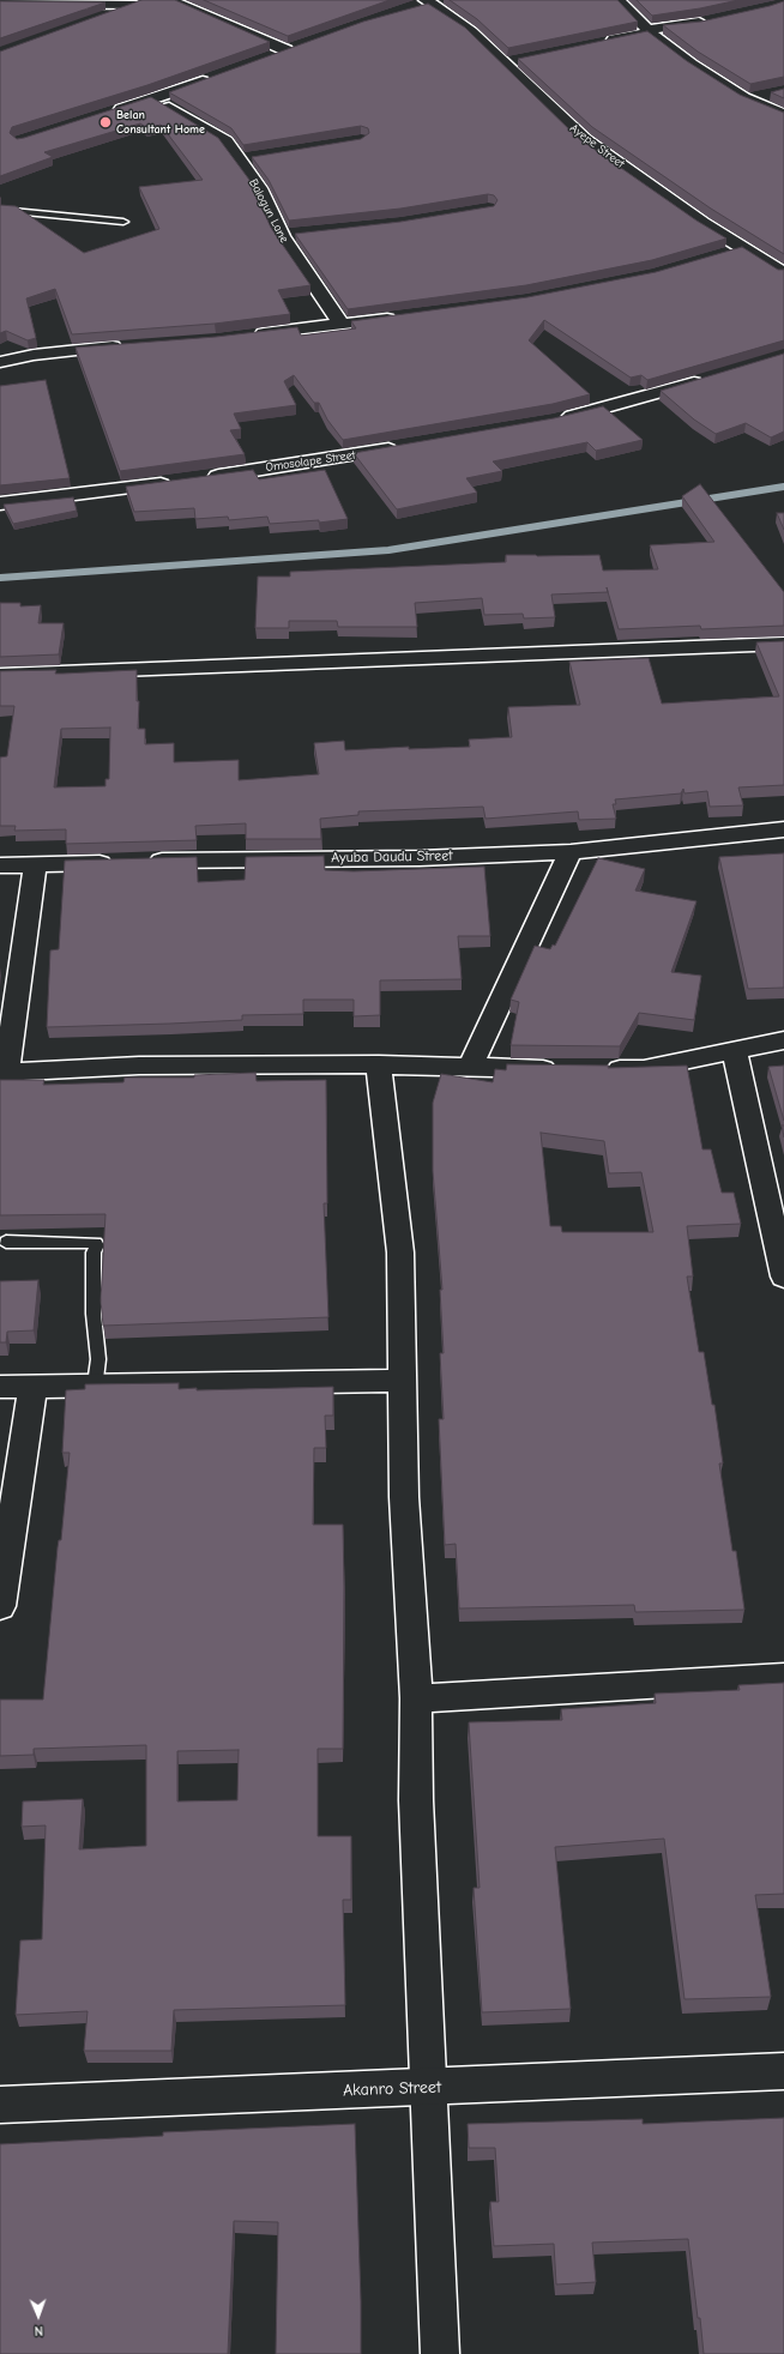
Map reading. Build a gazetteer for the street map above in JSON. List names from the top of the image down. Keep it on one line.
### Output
{"streets":{"street":["Ayepe Street","Balogun Lane","Omosolape Street","Ayuba Daudu Street","Akanro Street"]},"places":["Belan Consultant Home"],"north":"bottom"}
